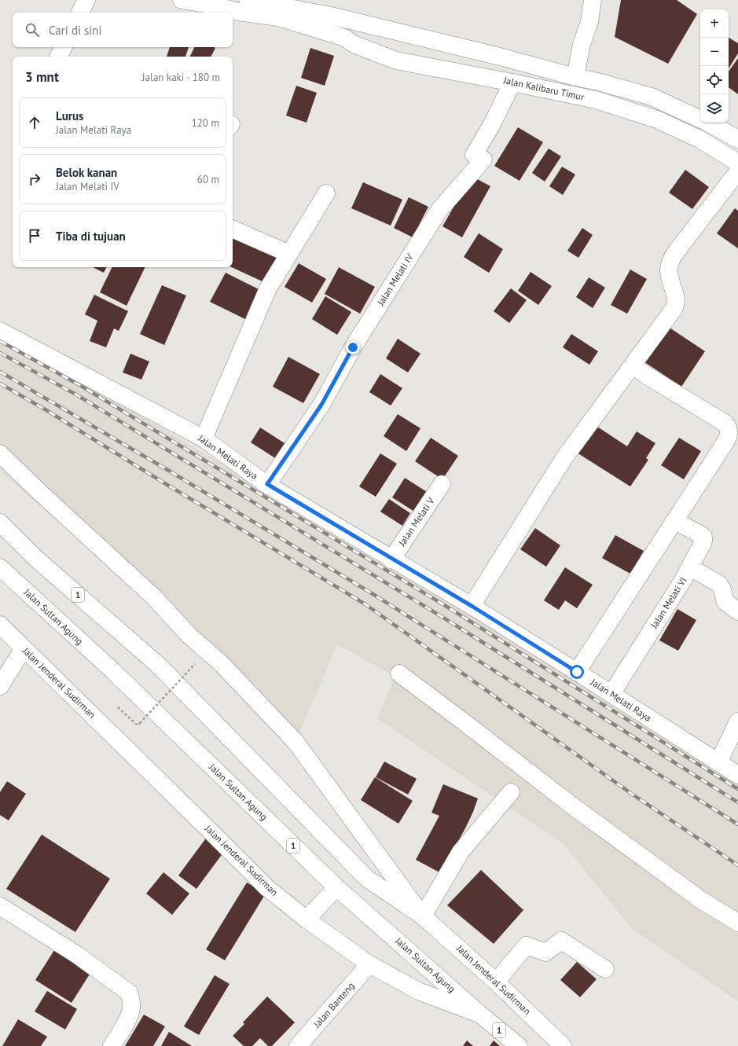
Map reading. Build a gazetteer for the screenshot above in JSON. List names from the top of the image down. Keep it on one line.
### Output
{"streets":{"main road":["Jalan Kalibaru Timur","Jalan Melati IV","Jalan Melati Raya","Jalan Melati V","1","Jalan Melati VI","Jalan Sultan Agung","Jalan Jenderal Sudirman","Jalan Banteng"]},"crossings":[["Jalan Kalibaru Timur","Jalan Melati IV"],["Jalan Melati IV","Jalan Melati Raya"],["Jalan Melati Raya","Jalan Melati V"],["Jalan Melati Raya","Jalan Melati VI"],["Jalan Sultan Agung","Jalan Jenderal Sudirman"],["Jalan Jenderal Sudirman","Jalan Banteng"]],"page":{"map_buttons":["+","−"],"search":"Cari di sini","heading":["3 mnt","Jalan kaki · 180 m"],"list":[["Lurus","Jalan Melati Raya","120 m"],["Belok kanan","Jalan Melati IV","60 m"],"Tiba di tujuan"]}}
